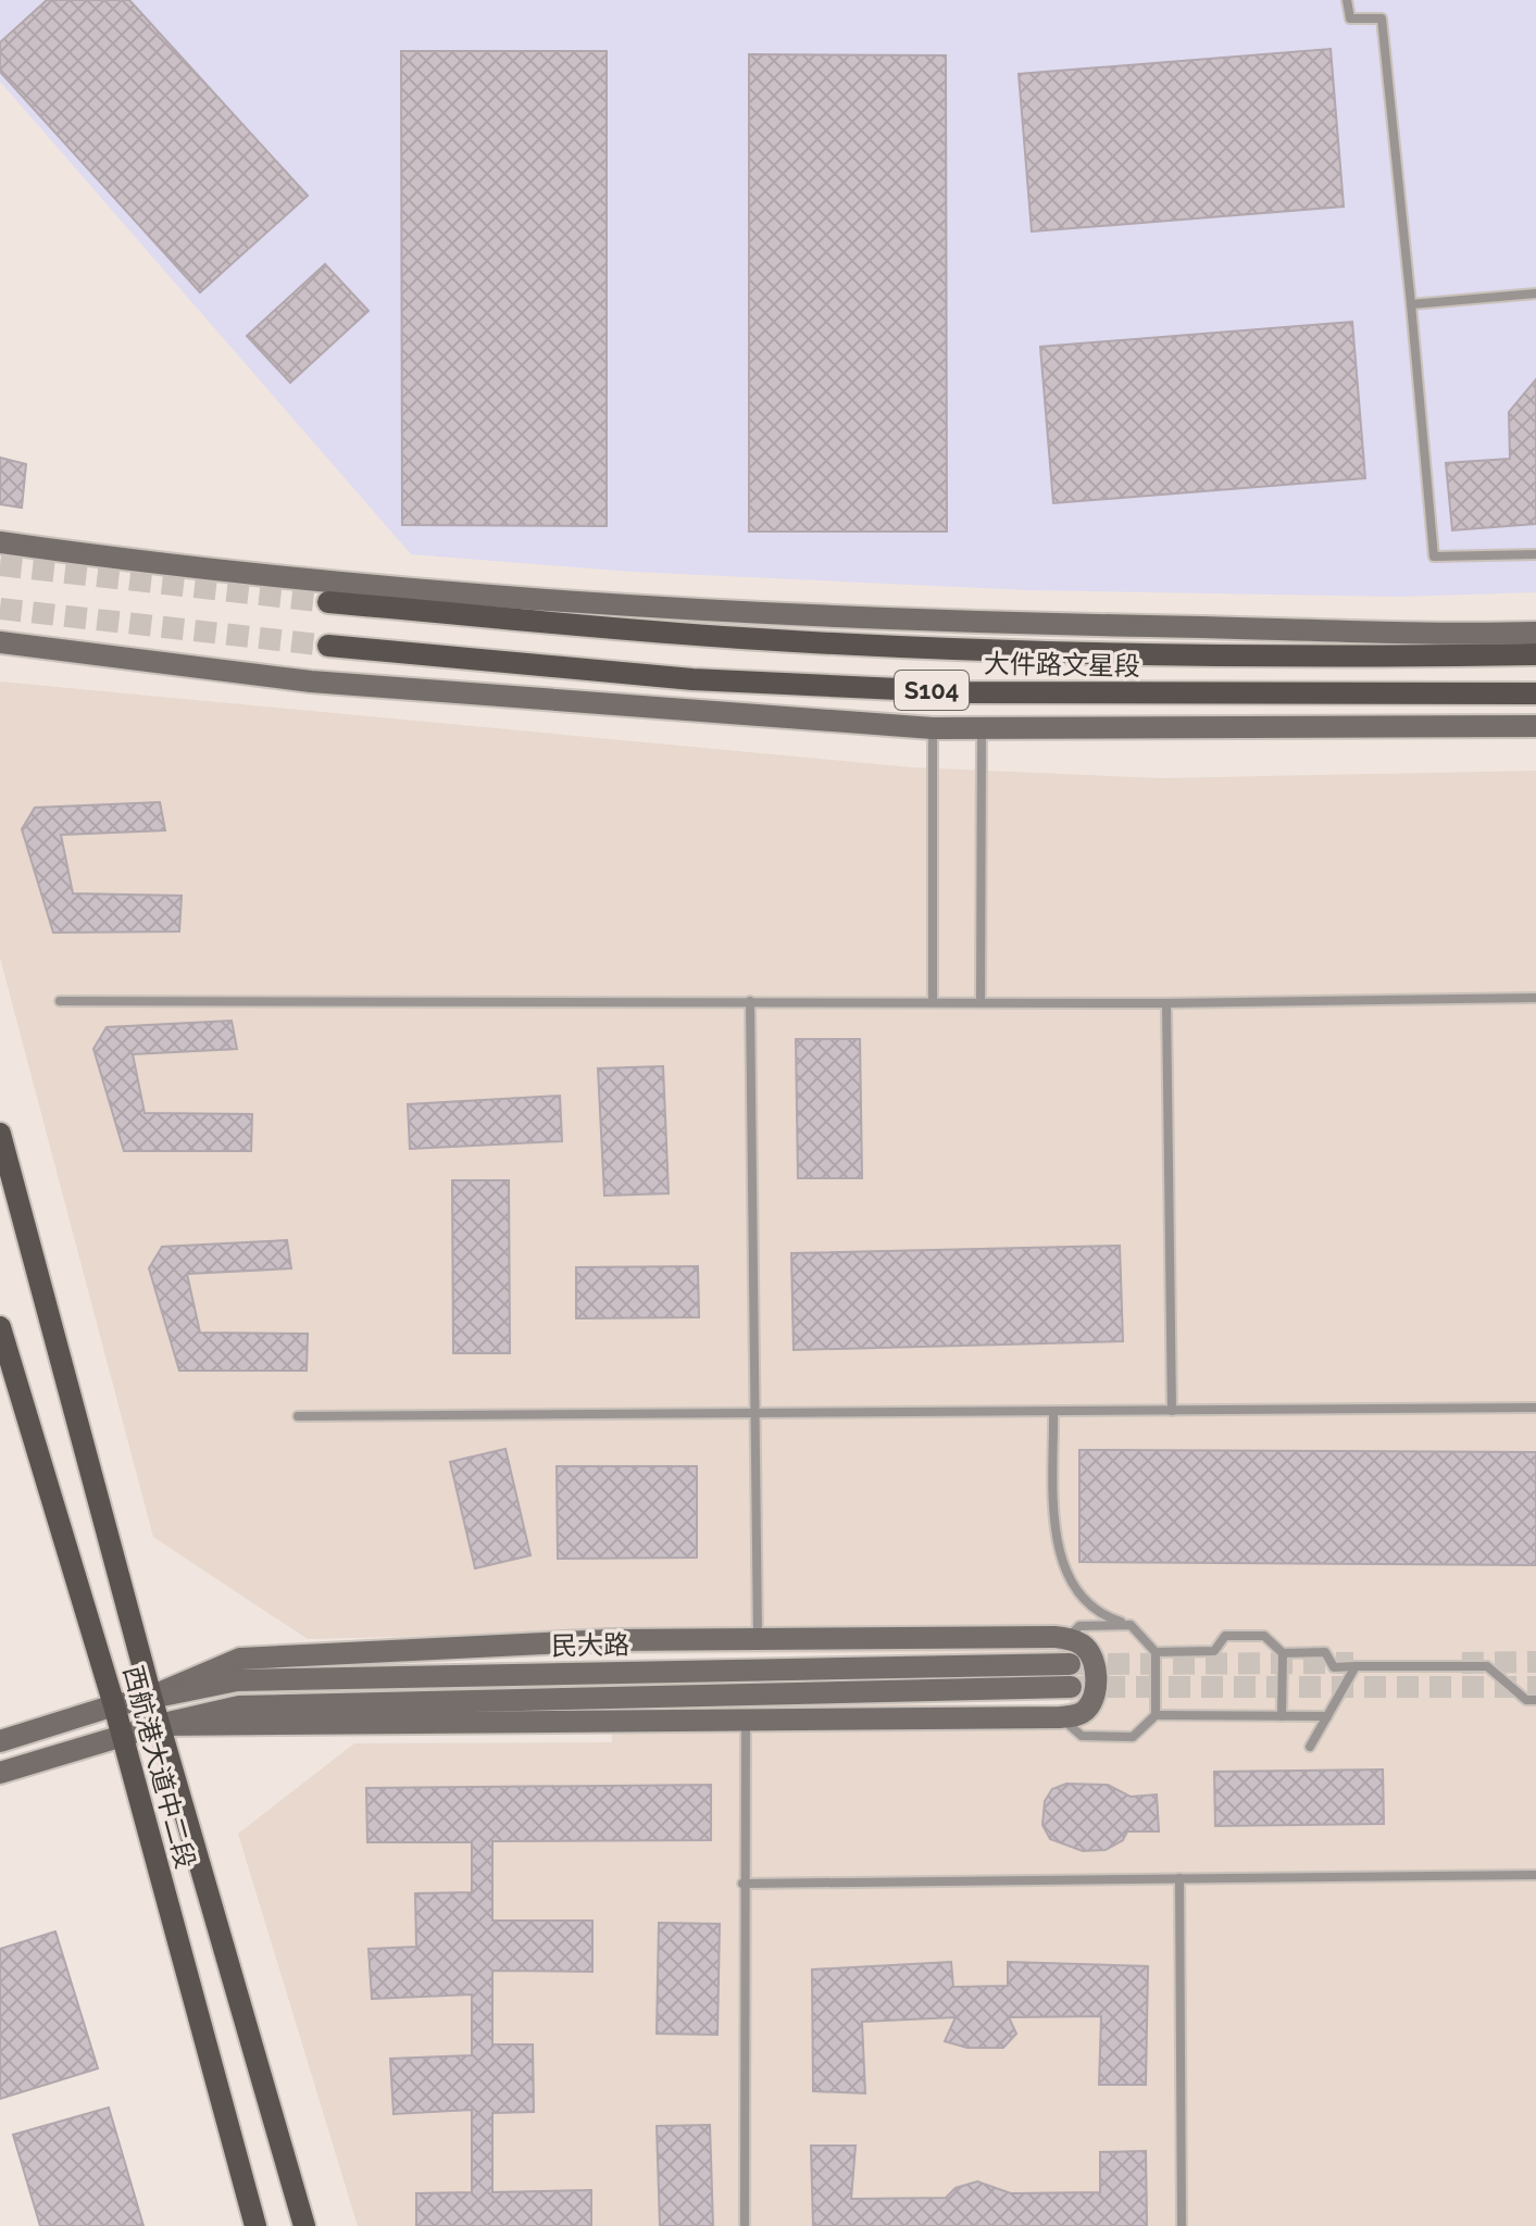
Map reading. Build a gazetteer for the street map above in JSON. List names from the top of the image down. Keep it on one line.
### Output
{"streets":{"main road":["大件路文星段","S104","西航港大道中二段"],"street":["民大路"]},"crossings":[["民大路","西航港大道中二段"]]}
